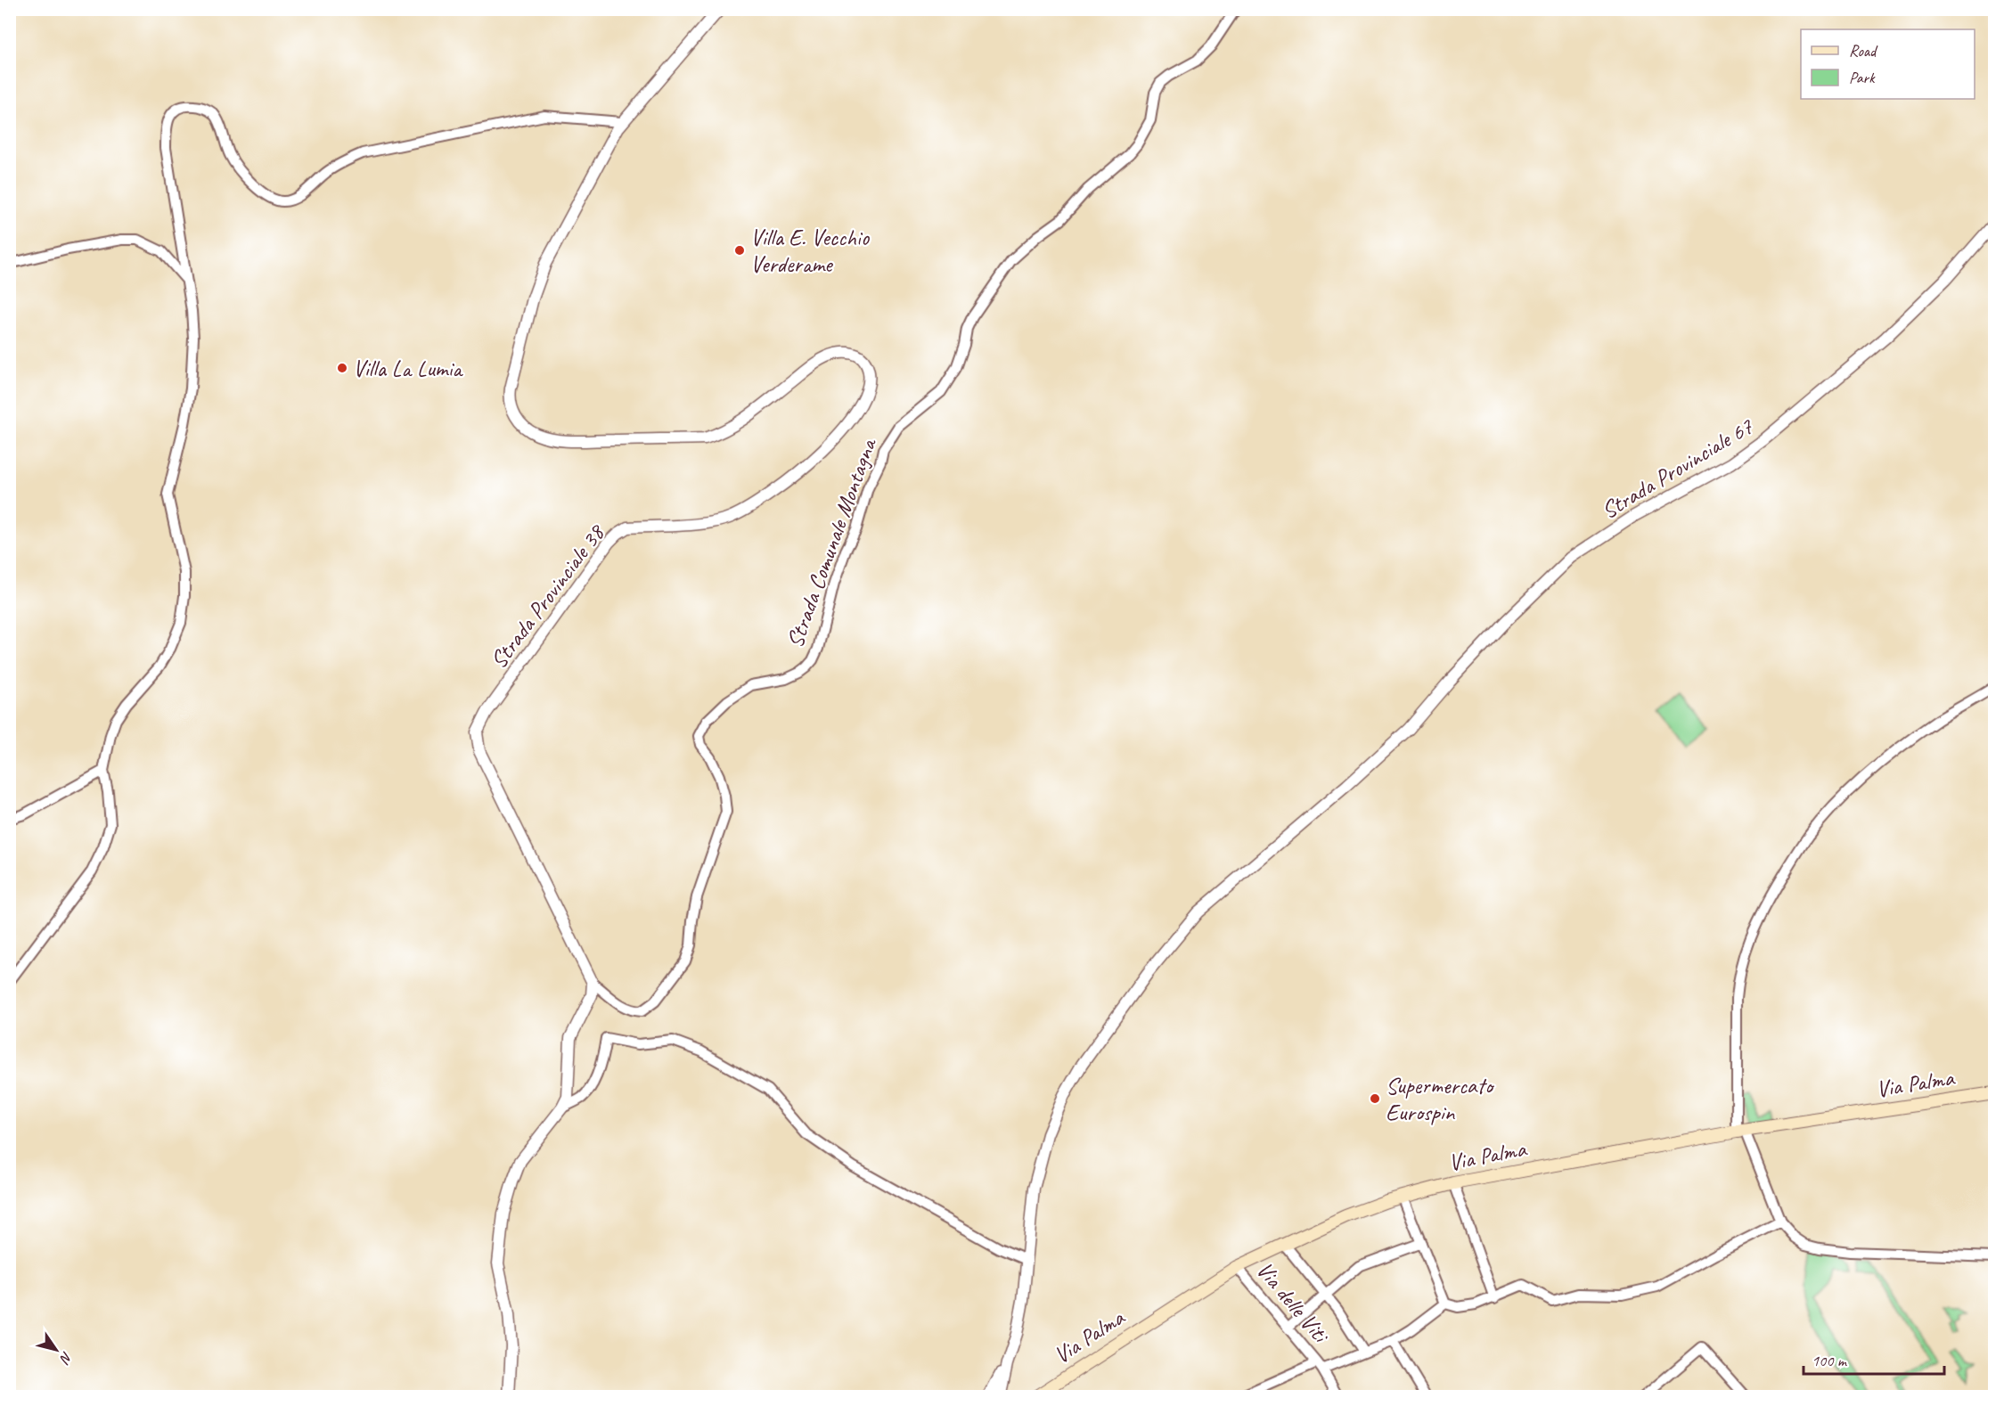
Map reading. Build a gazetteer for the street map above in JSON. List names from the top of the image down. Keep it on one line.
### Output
{"streets":{"main road":["Via Palma"],"street":["Strada Provinciale 67","Strada Comunale Montagna","Strada Provinciale 38","Via delle Viti"]},"crossings":[["Strada Comunale Montagna","Strada Provinciale 38"],["Via Palma","Via delle Viti"]],"places":["Villa E. Vecchio Verderame","Villa La Lumia","Supermercato Eurospin"],"legend":["Road","Park"],"scale_bar":"100 m","north":"bottom right"}
